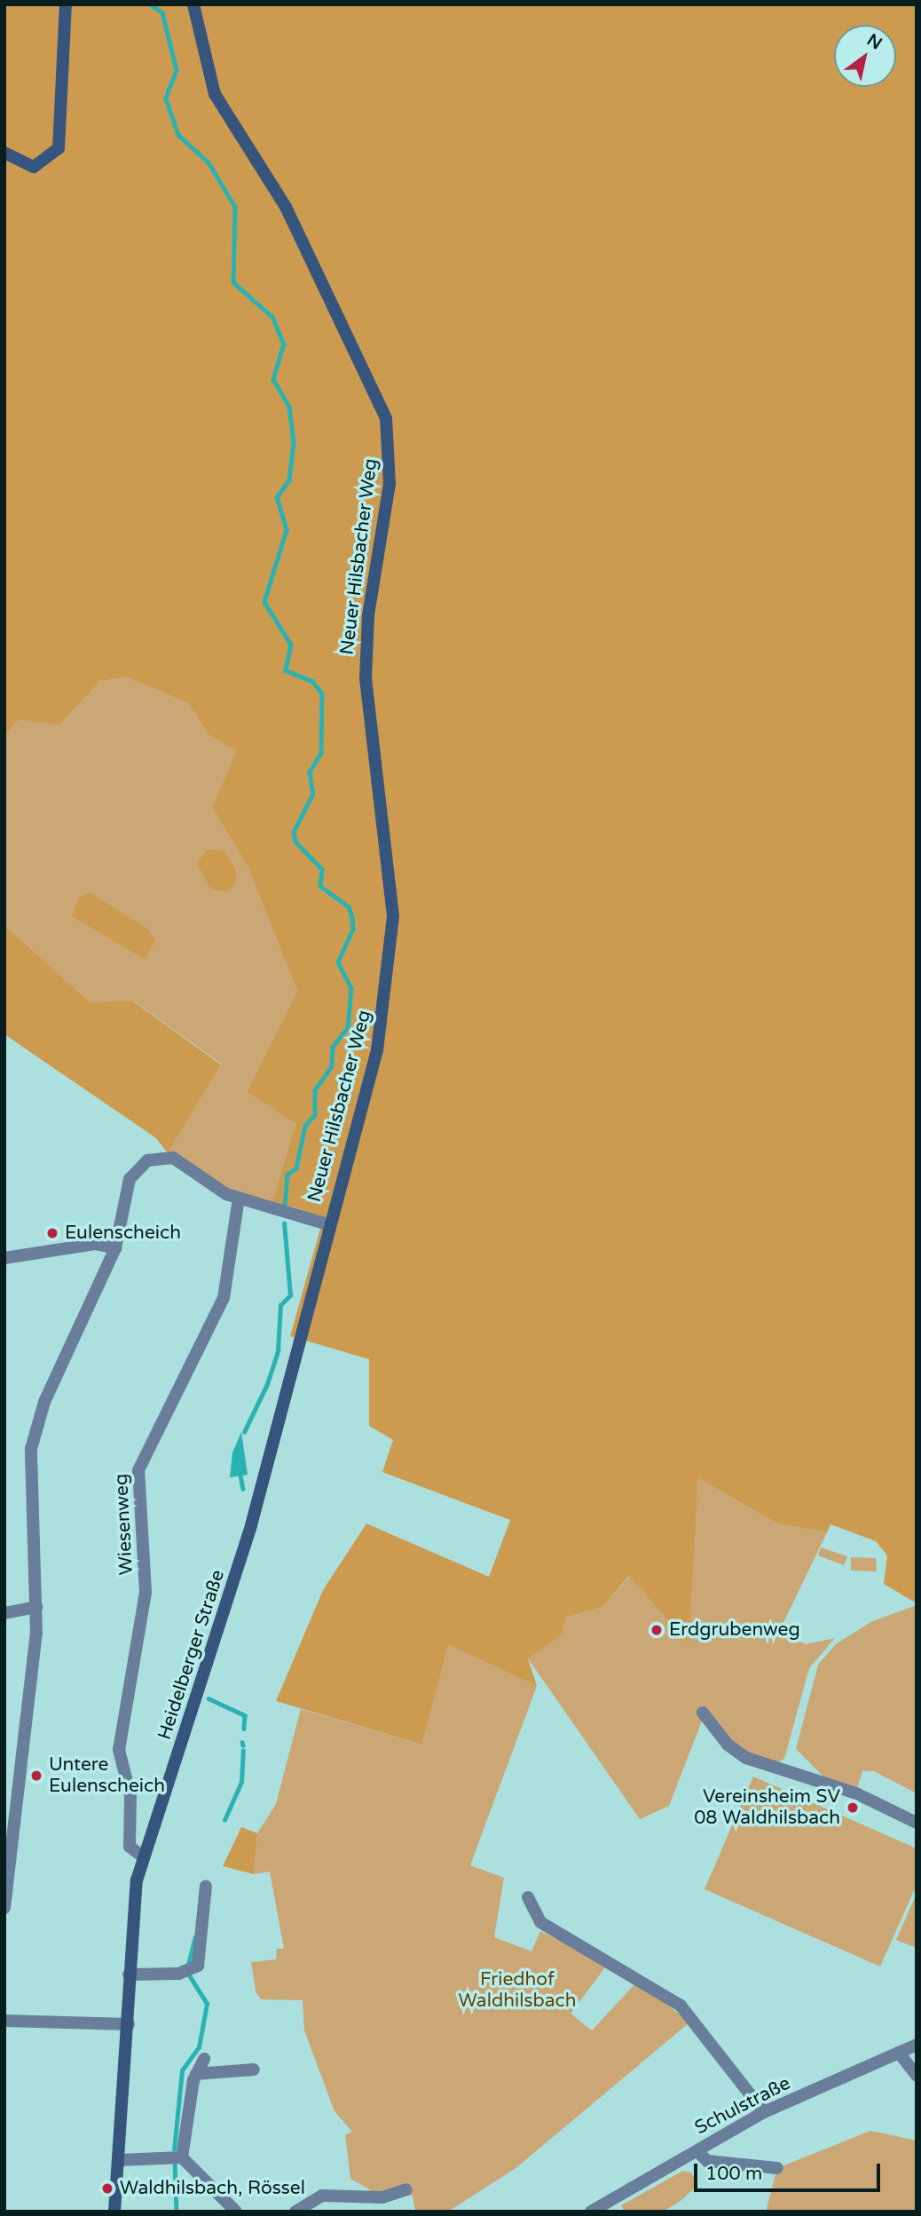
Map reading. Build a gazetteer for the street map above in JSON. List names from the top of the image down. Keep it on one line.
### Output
{"streets":{"street":["Neuer Hilsbacher Weg","Wiesenweg","Heidelberger Straße","Schulstraße"]},"crossings":[["Neuer Hilsbacher Weg","Heidelberger Straße"],["Wiesenweg","Heidelberger Straße"]],"parks":["Friedhof Waldhilsbach"],"places":["Eulenscheich","Erdgrubenweg","Untere Eulenscheich","Vereinsheim SV 08 Waldhilsbach","Waldhilsbach, Rössel"],"scale_bar":"100 m","north":"top right"}
